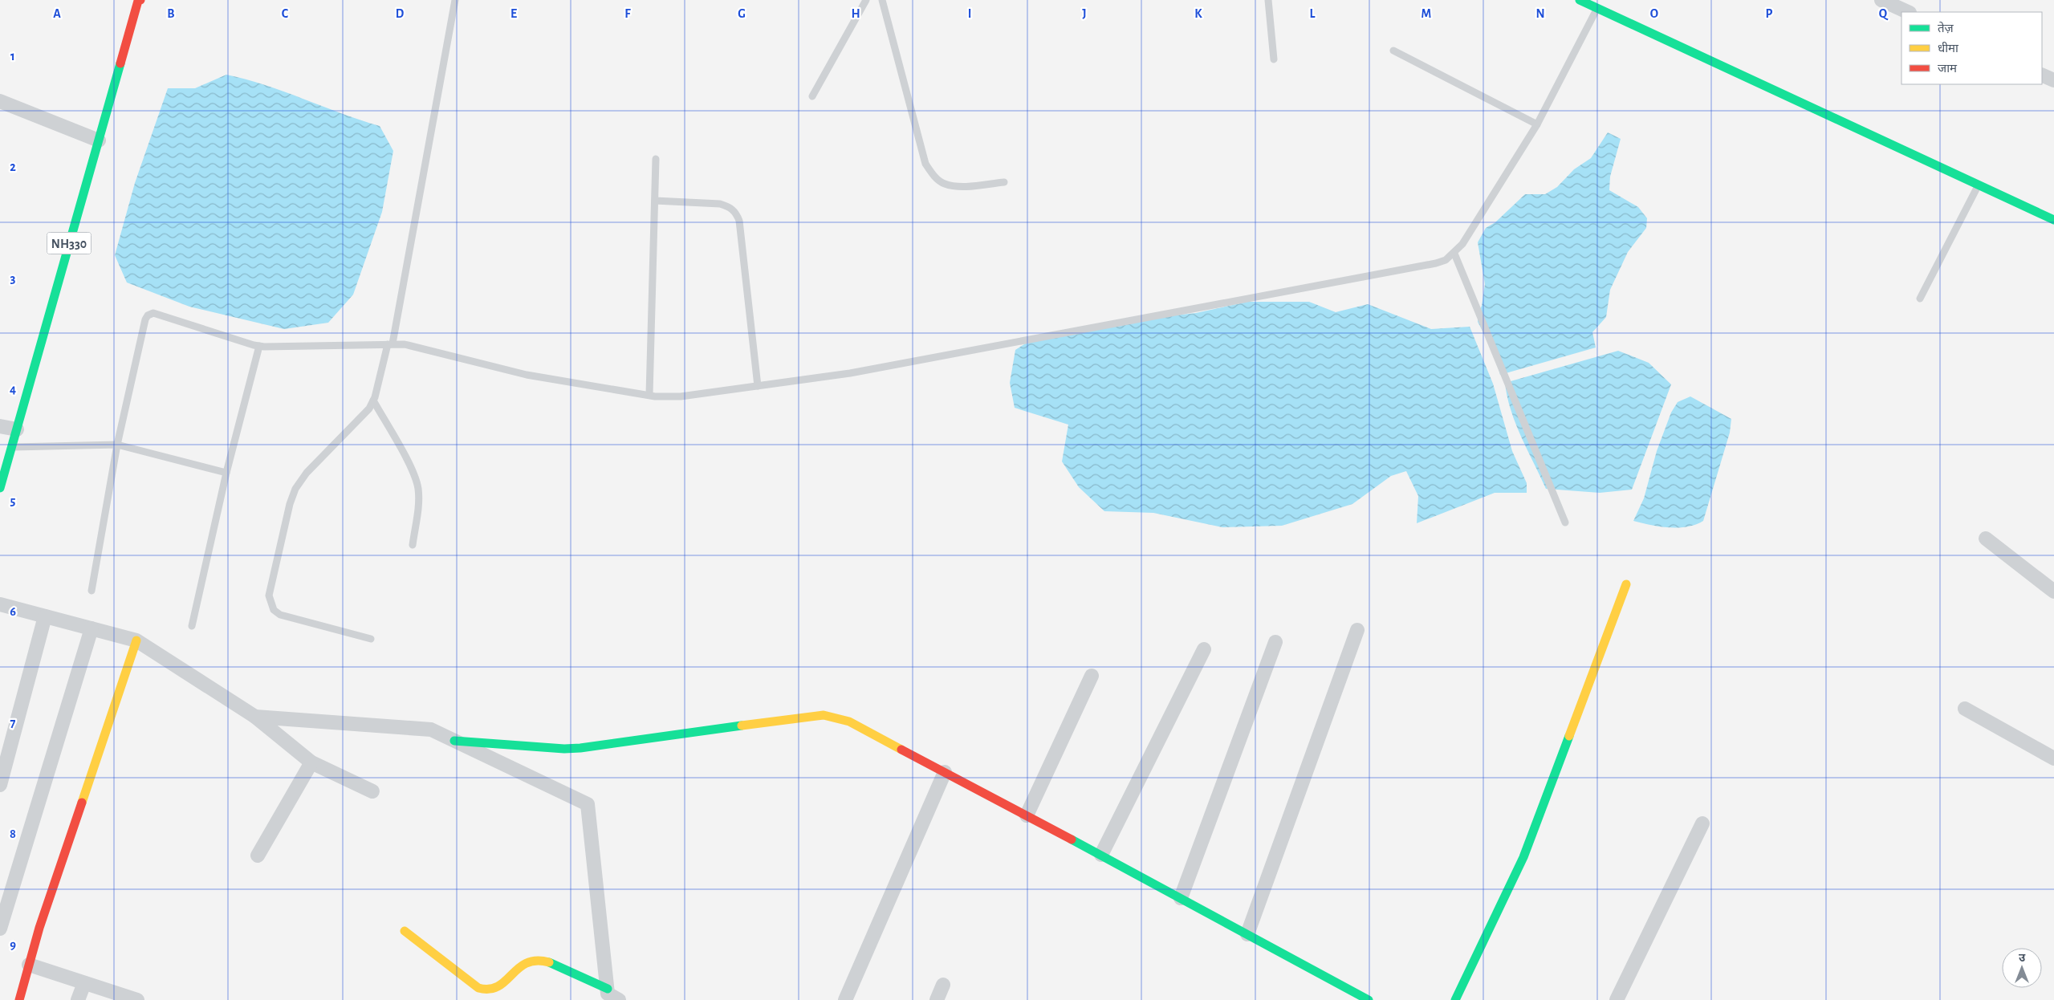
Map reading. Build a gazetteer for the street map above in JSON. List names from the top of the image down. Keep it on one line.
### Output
{"streets":{"main road":["NH330"]},"legend":["तेज़","धीमा","जाम"],"north":"top","grid":{"columns":["A","B","C","D","E","F","G","H","I","J","K","L","M","N","O","P","Q"],"rows":["1","2","3","4","5","6","7","8","9"]}}
